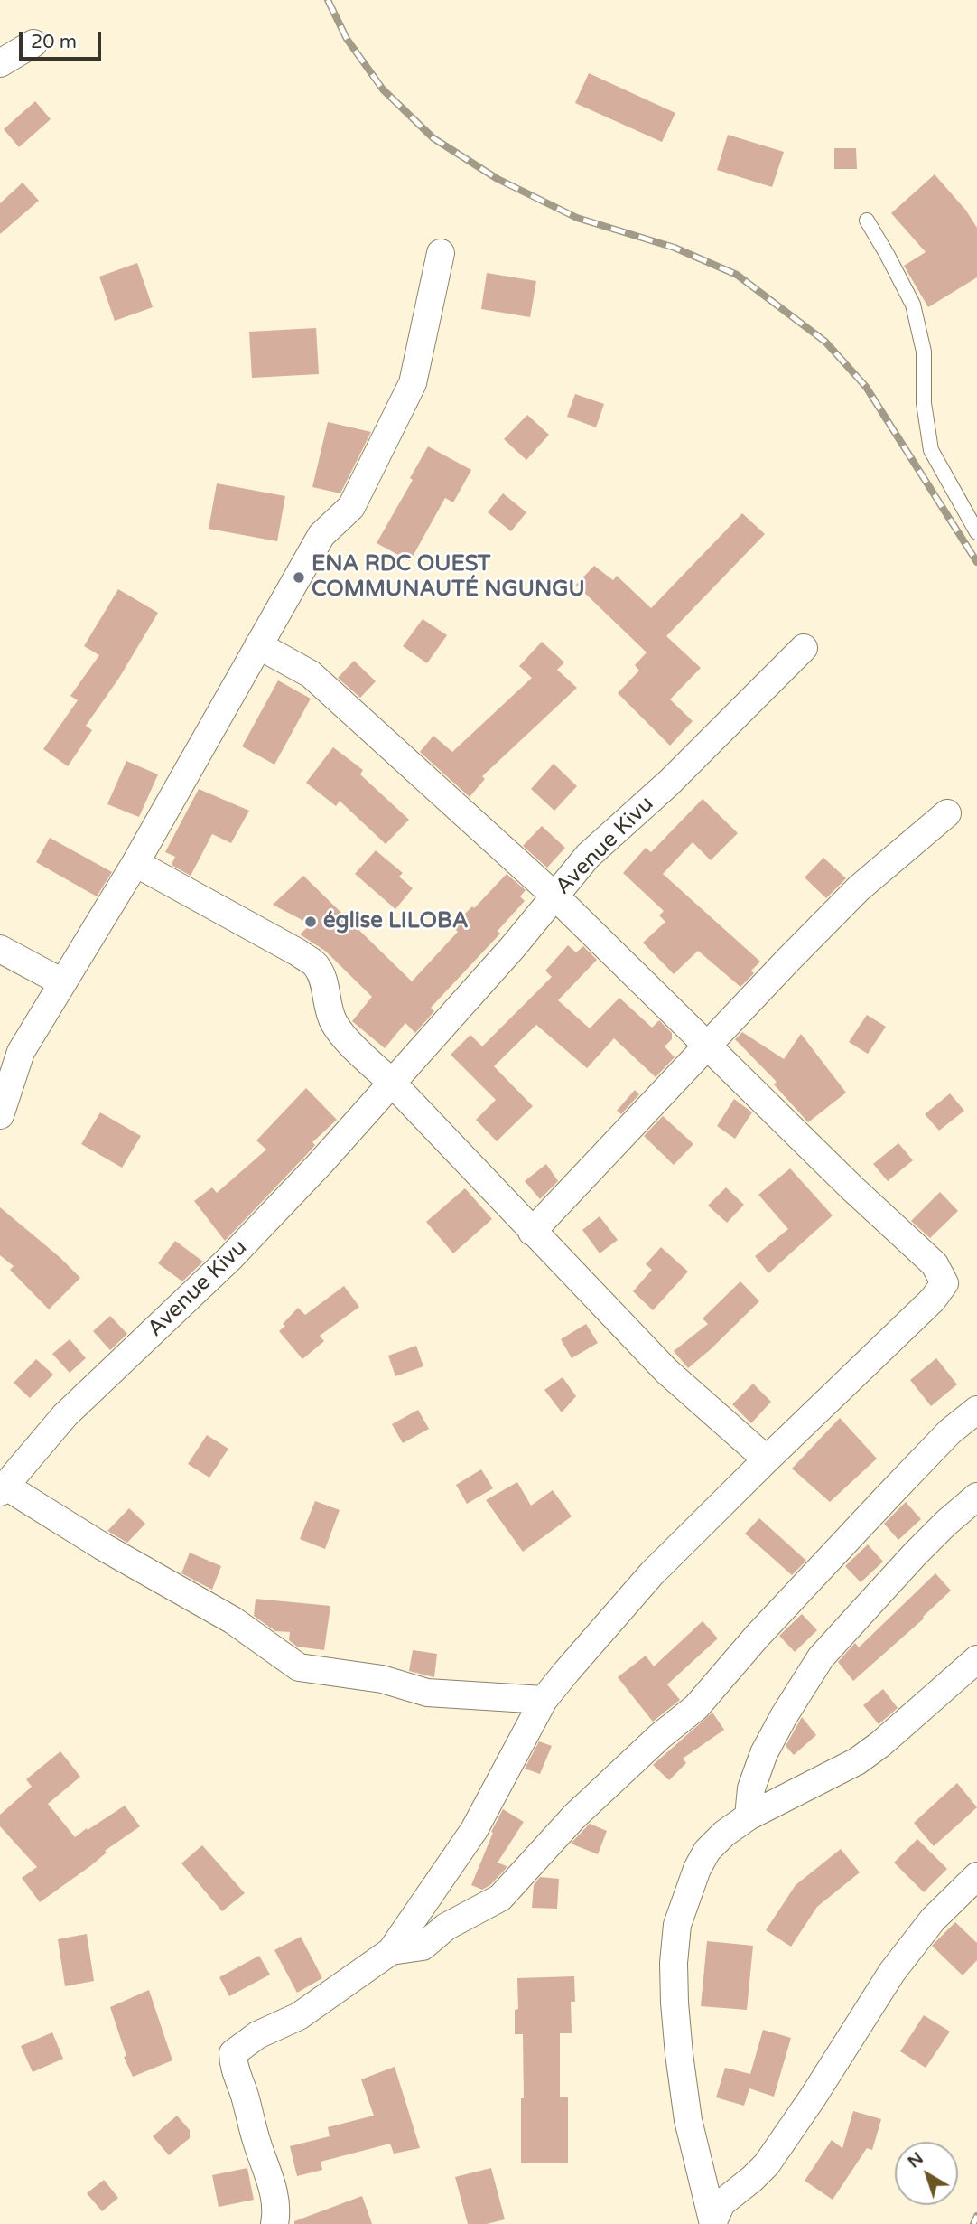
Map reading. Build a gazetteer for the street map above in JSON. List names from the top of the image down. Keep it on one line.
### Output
{"streets":{"street":["Avenue Kivu"]},"places":["ENA RDC OUEST COMMUNAUTÉ NGUNGU","église LILOBA"],"scale_bar":"20 m","north":"top left"}
